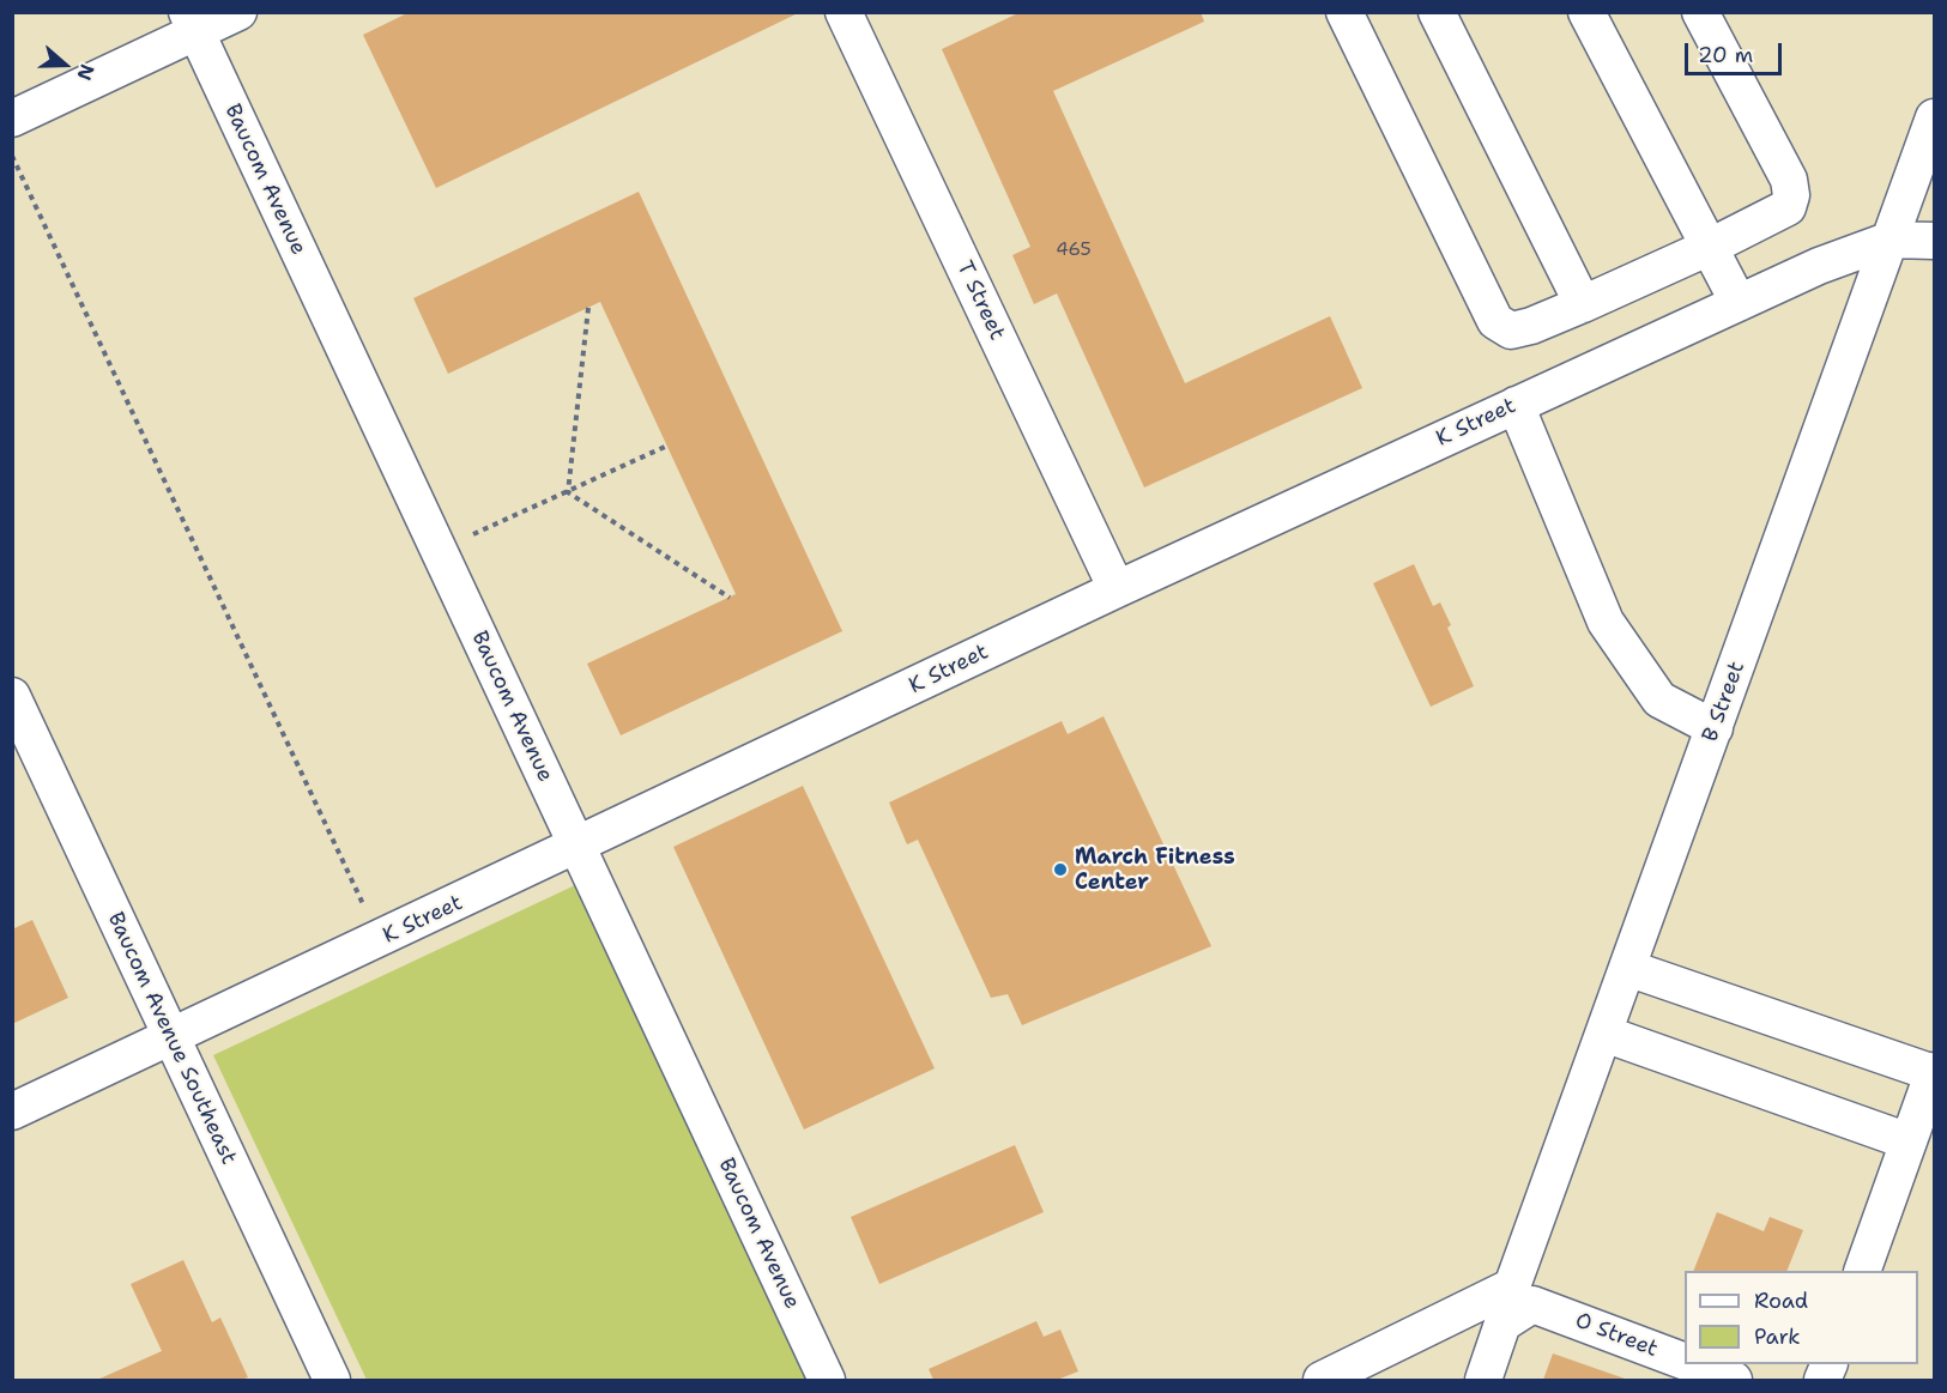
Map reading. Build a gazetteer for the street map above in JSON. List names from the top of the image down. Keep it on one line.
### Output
{"streets":{"street":["Baucom Avenue","T Street","K Street","B Street","Baucom Avenue Southeast","O Street"]},"crossings":[["Baucom Avenue","K Street"],["T Street","K Street"],["K Street","B Street"],["K Street","Baucom Avenue Southeast"]],"places":["March Fitness Center"],"house_numbers":["465"],"legend":["Road","Park"],"scale_bar":"20 m","north":"right"}
